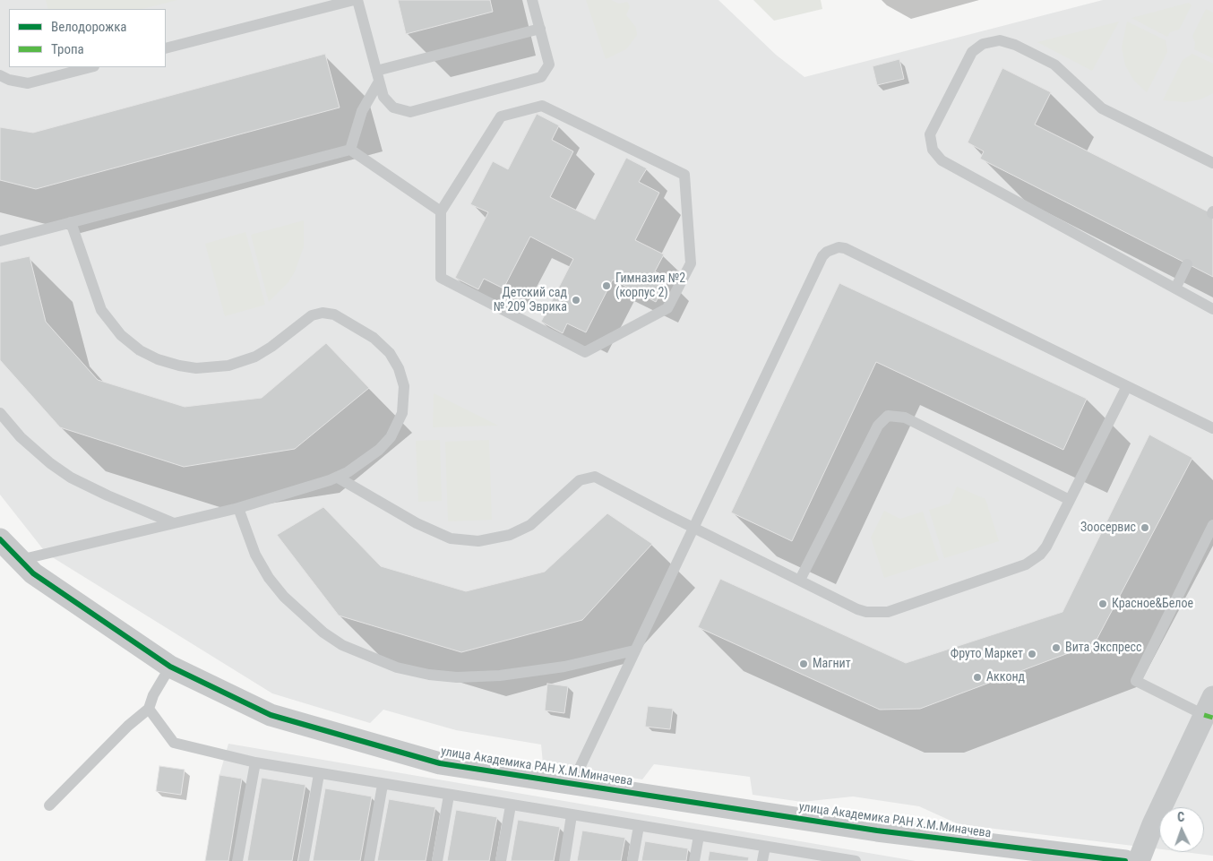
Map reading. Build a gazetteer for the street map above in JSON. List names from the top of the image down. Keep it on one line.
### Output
{"streets":{"street":["улица Академика РАН Х.М.Миначева"]},"places":["Гимназия №2 (корпус 2)","Детский сад № 209 Эврика","Зоосервис","Красное&Белое","Вита Экспресс","Фруто Маркет","Магнит","Акконд"],"legend":["Велодорожка","Тропа"],"north":"top"}
